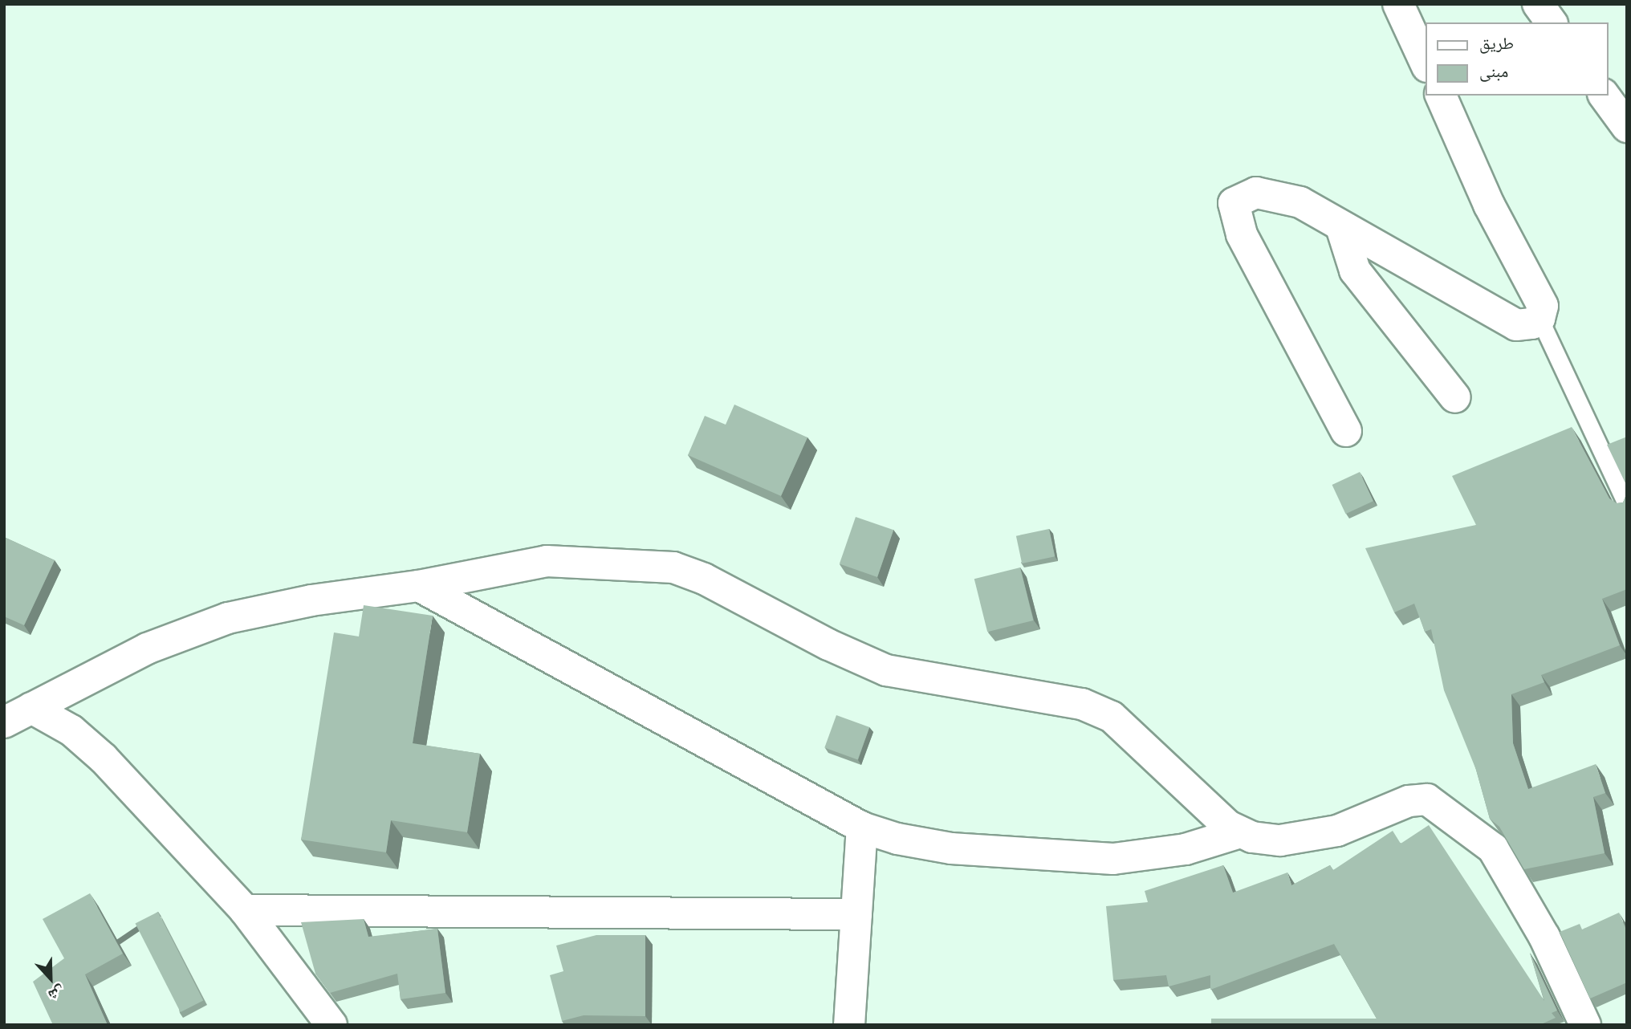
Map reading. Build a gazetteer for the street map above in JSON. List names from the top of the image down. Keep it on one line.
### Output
{"legend":["طريق","مبنى"],"north":"bottom"}
